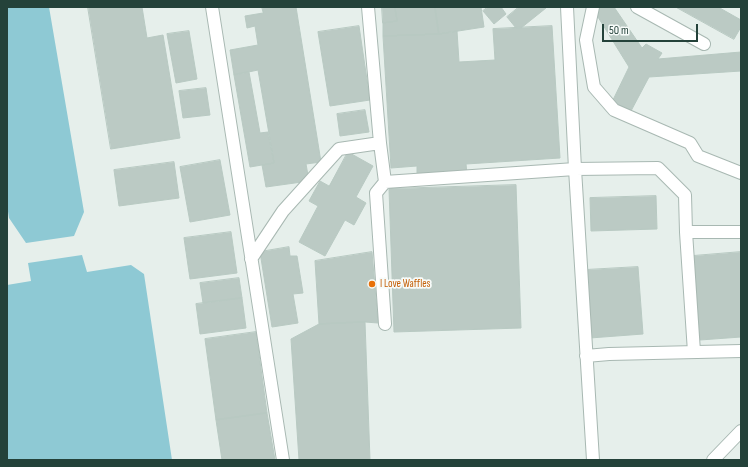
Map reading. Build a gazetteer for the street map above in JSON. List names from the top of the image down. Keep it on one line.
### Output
{"places":["I Love Waffles"],"scale_bar":"50 m"}
